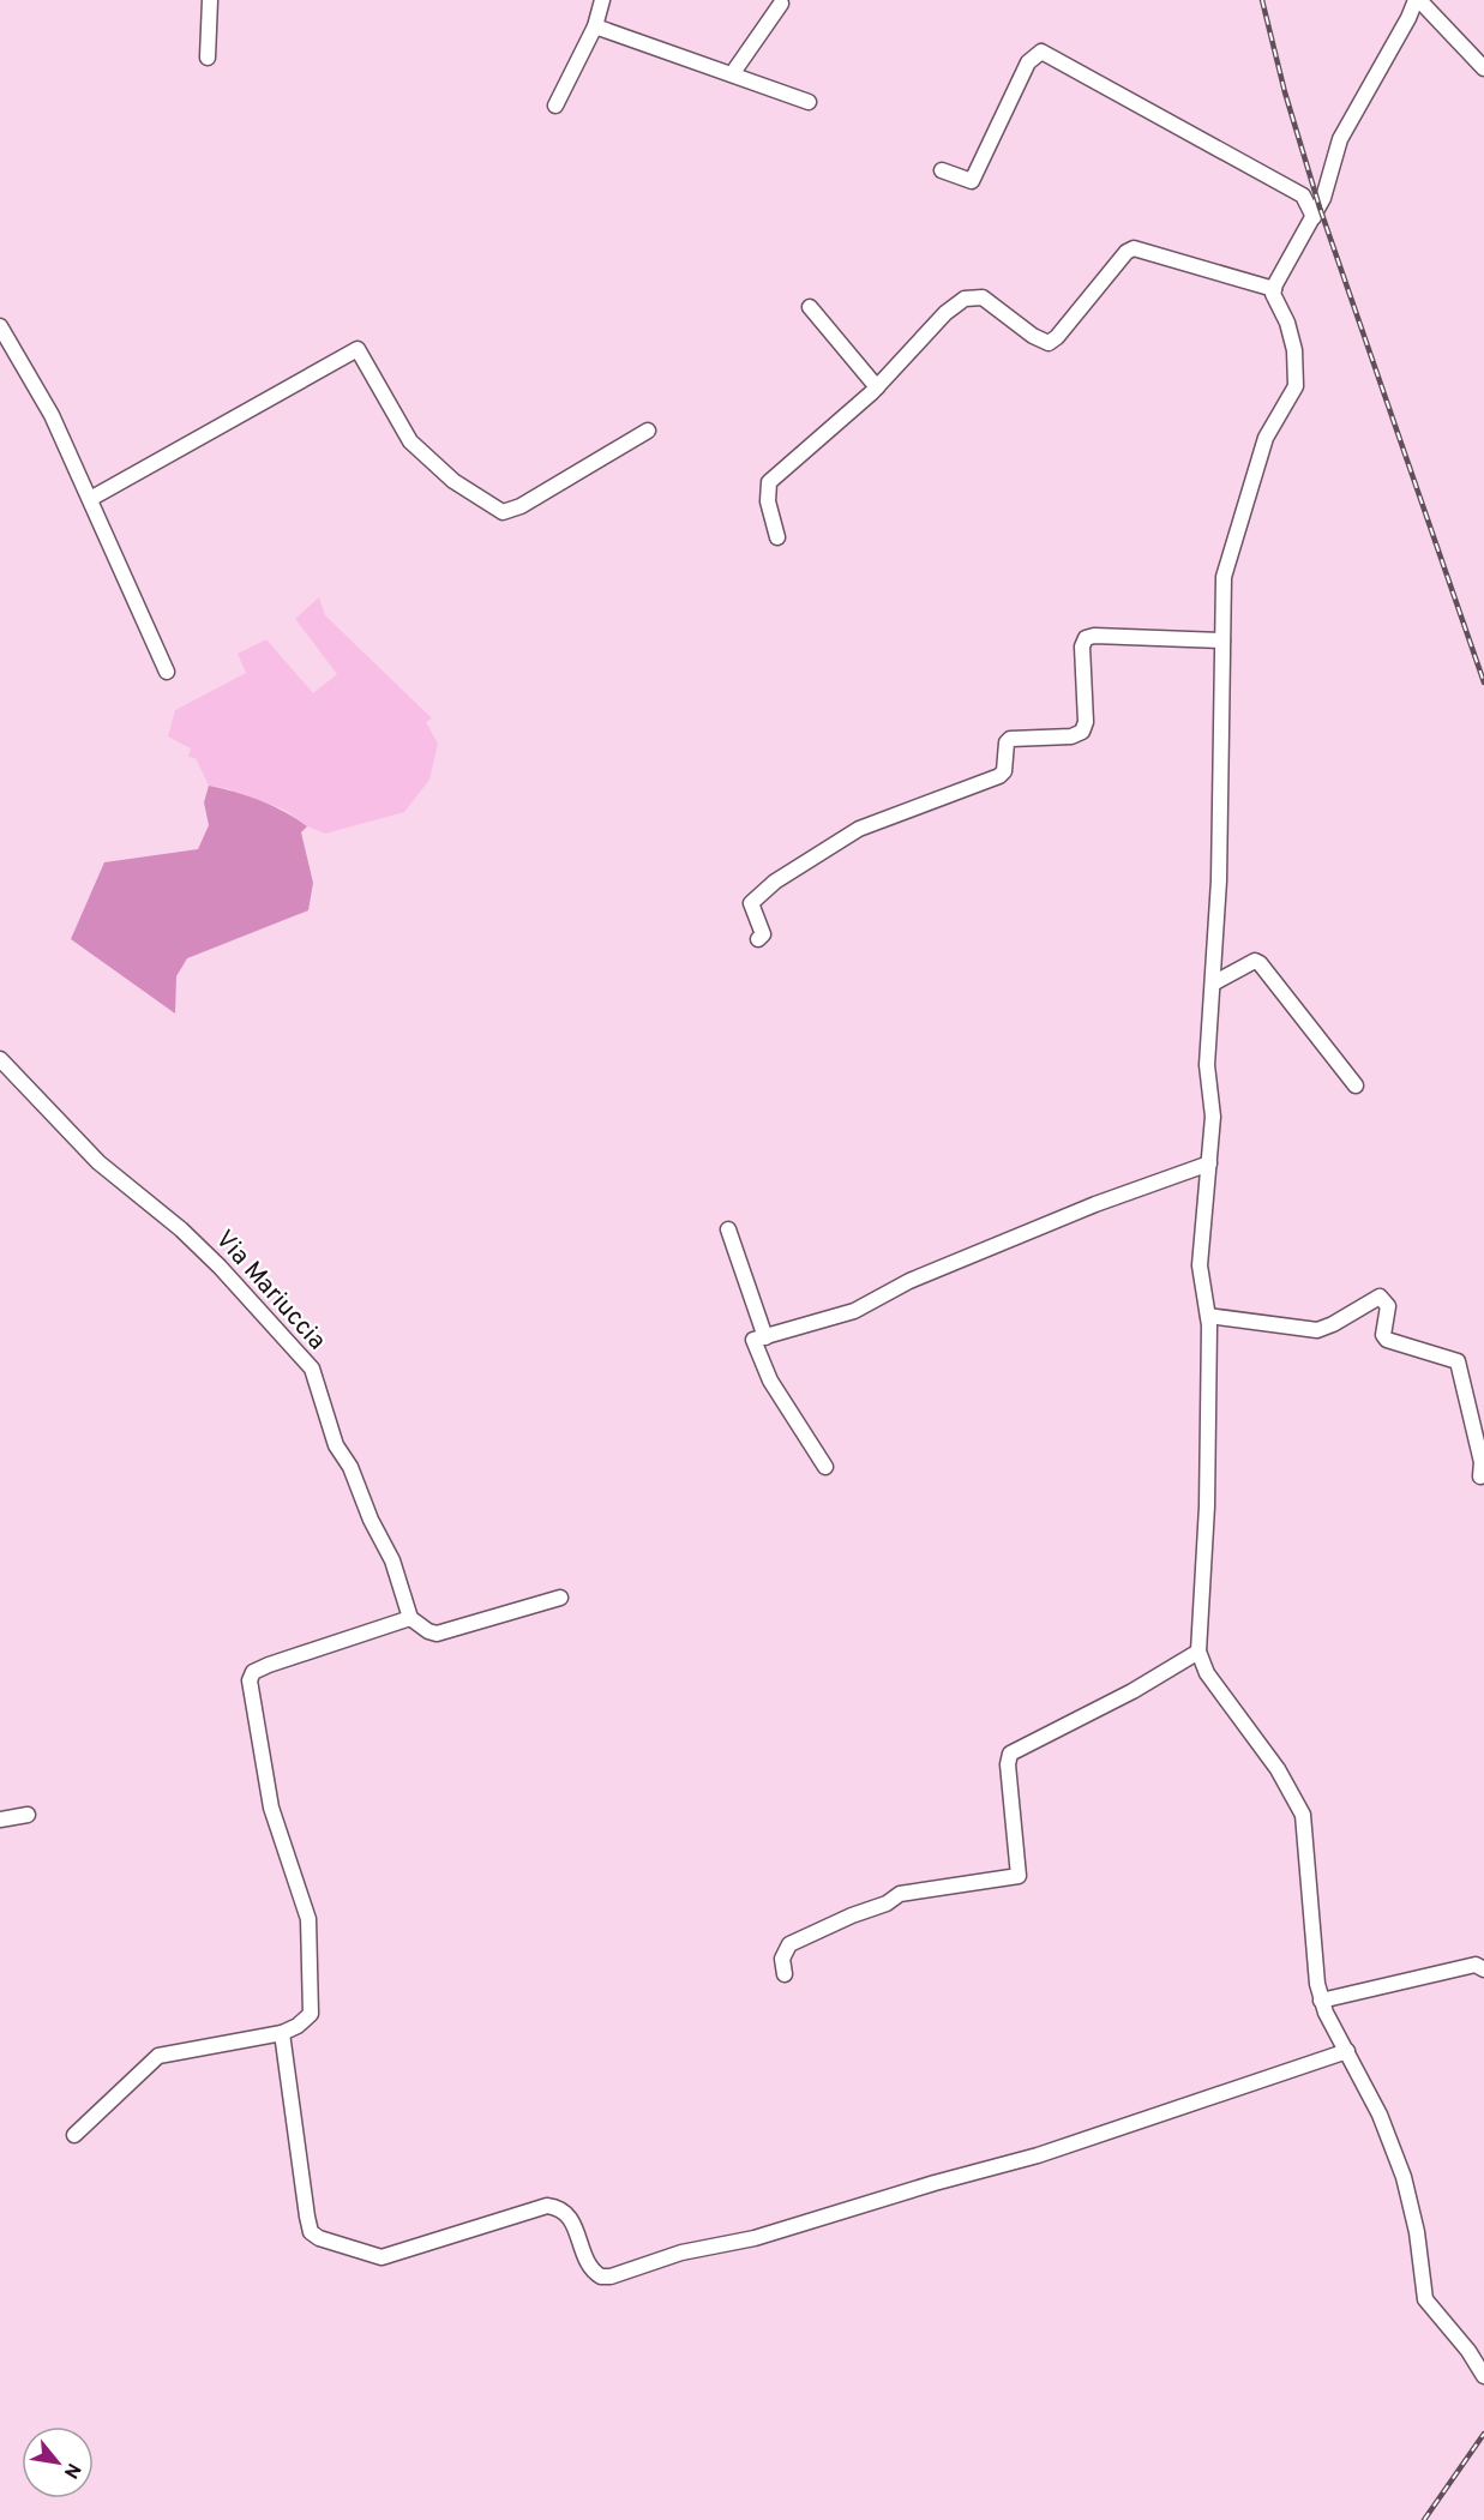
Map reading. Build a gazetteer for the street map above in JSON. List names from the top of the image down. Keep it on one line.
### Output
{"streets":{"street":["Via Mariuccia"]},"north":"bottom right"}
